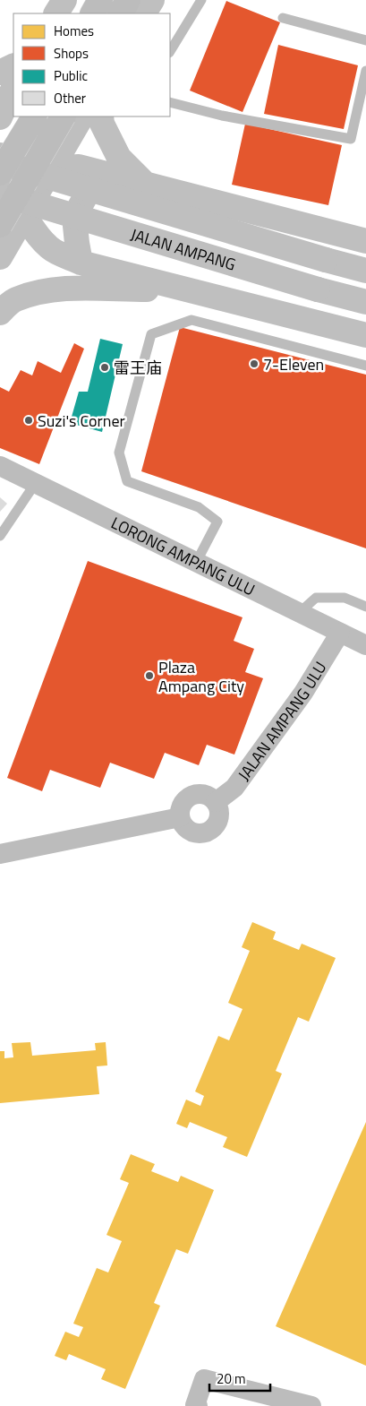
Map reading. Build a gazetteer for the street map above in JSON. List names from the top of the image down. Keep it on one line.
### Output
{"streets":{"main road":["JALAN AMPANG"],"street":["LORONG AMPANG ULU","JALAN AMPANG ULU"]},"crossings":[["LORONG AMPANG ULU","JALAN AMPANG ULU"]],"places":["7-Eleven","雷王庙","Suzi's Corner","Plaza Ampang City"],"legend":["Homes","Shops","Public","Other"],"scale_bar":"20 m"}
